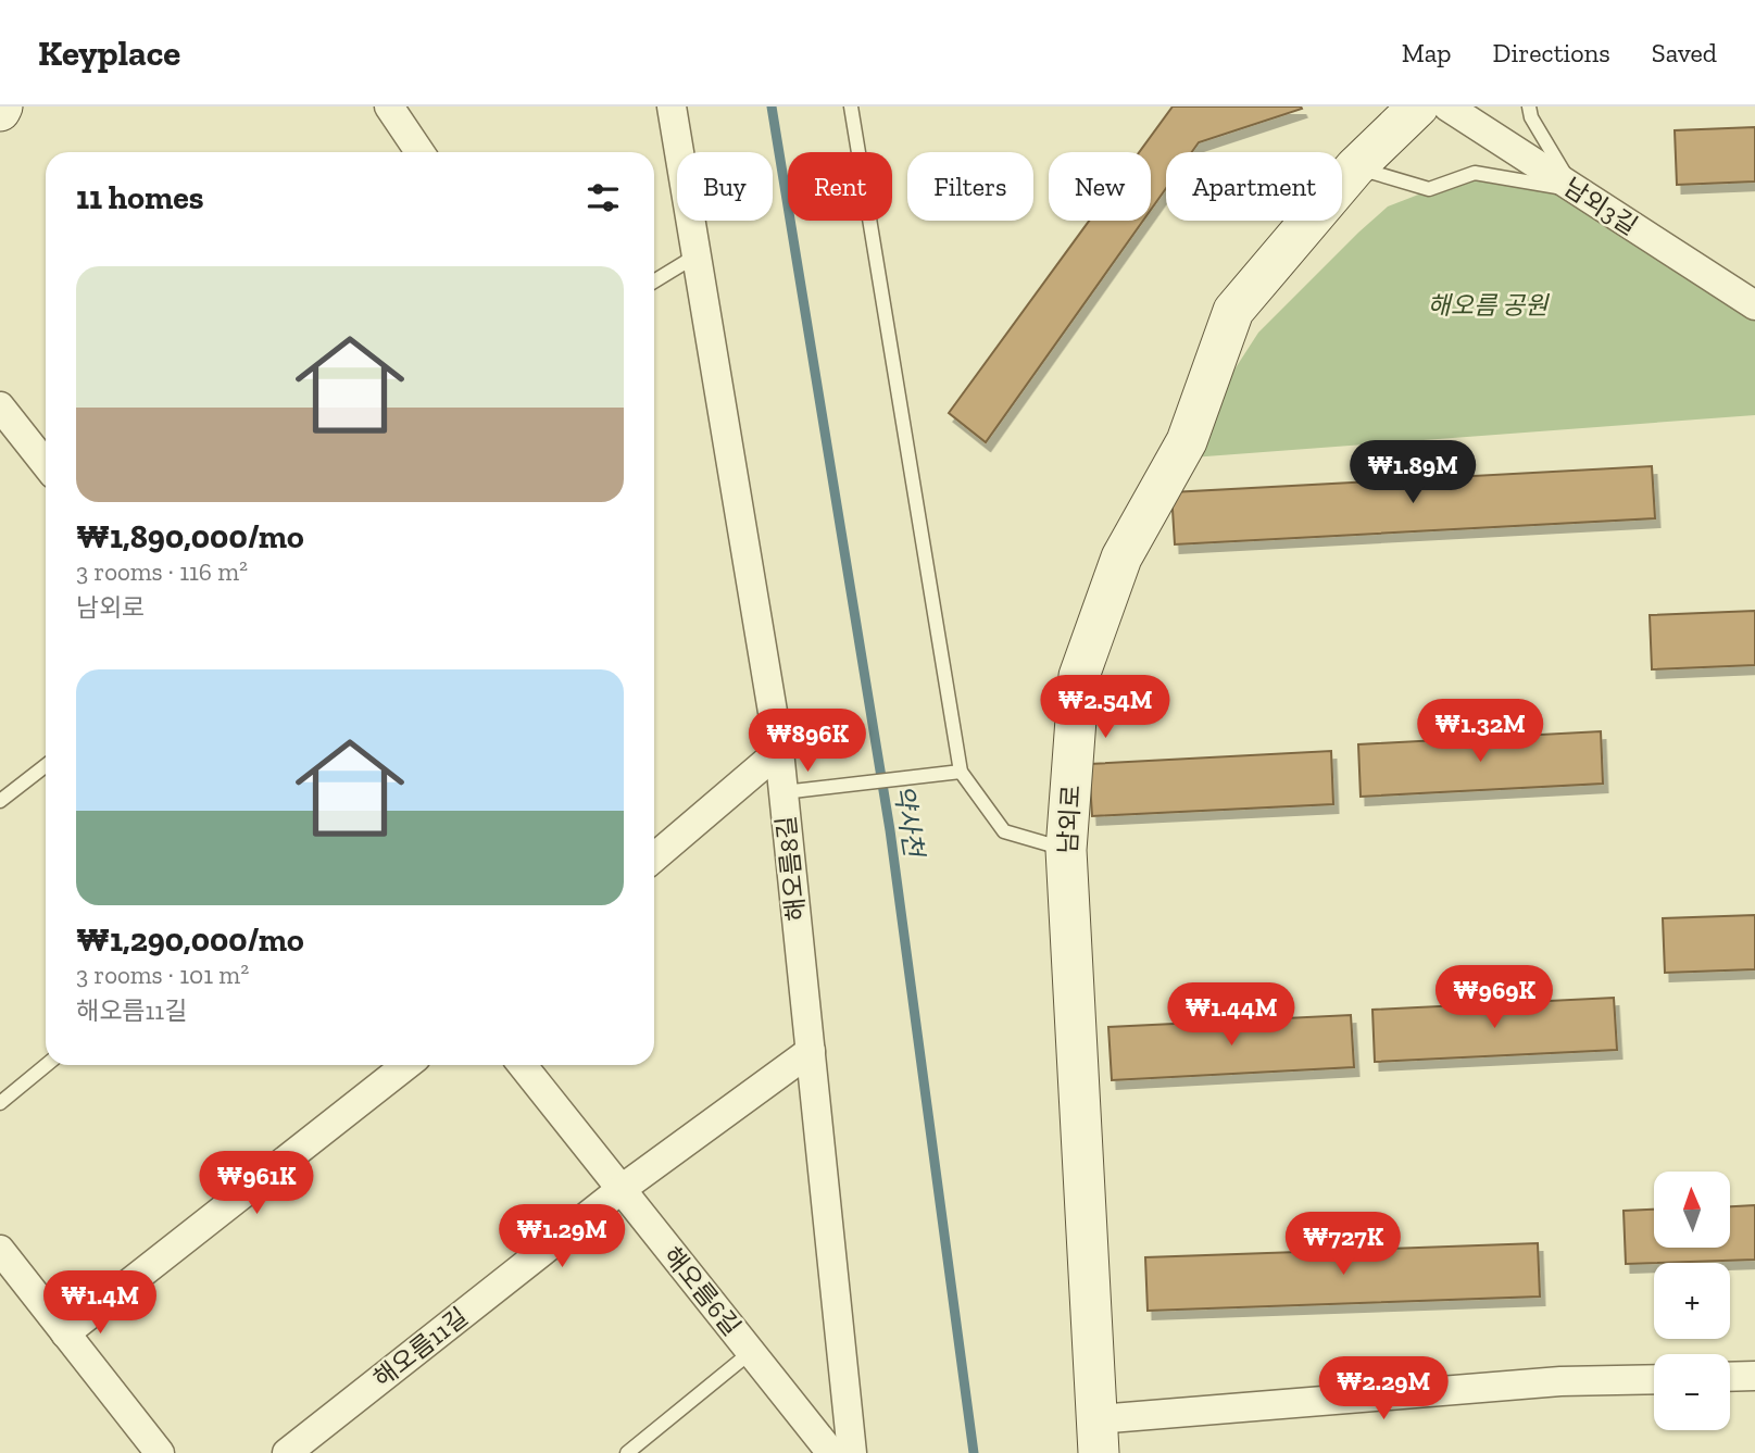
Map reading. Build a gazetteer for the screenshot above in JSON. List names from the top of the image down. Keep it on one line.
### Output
{"streets":{"street":["남외3길","남외로","해오름8길","해오름6길","해오름11길"]},"crossings":[["해오름8길","해오름11길"],["해오름6길","해오름11길"]],"water":["약사천"],"parks":["해오름 공원"],"north":"top","page":{"header":"Keyplace","nav":["Map","Directions","Saved"],"chip":["Buy","Rent","Filters","New","Apartment"],"heading":"11 homes","list":[{"name":"₩1,890,000/mo","note":"3 rooms · 116 m² · 남외로"},{"name":"₩1,290,000/mo","note":"3 rooms · 101 m² · 해오름11길"}],"price":["₩1.89M","₩2.54M","₩1.32M","₩896K","₩969K","₩1.44M","₩961K","₩1.29M","₩727K","₩1.4M","₩2.29M"],"map_buttons":["+","−"]}}
